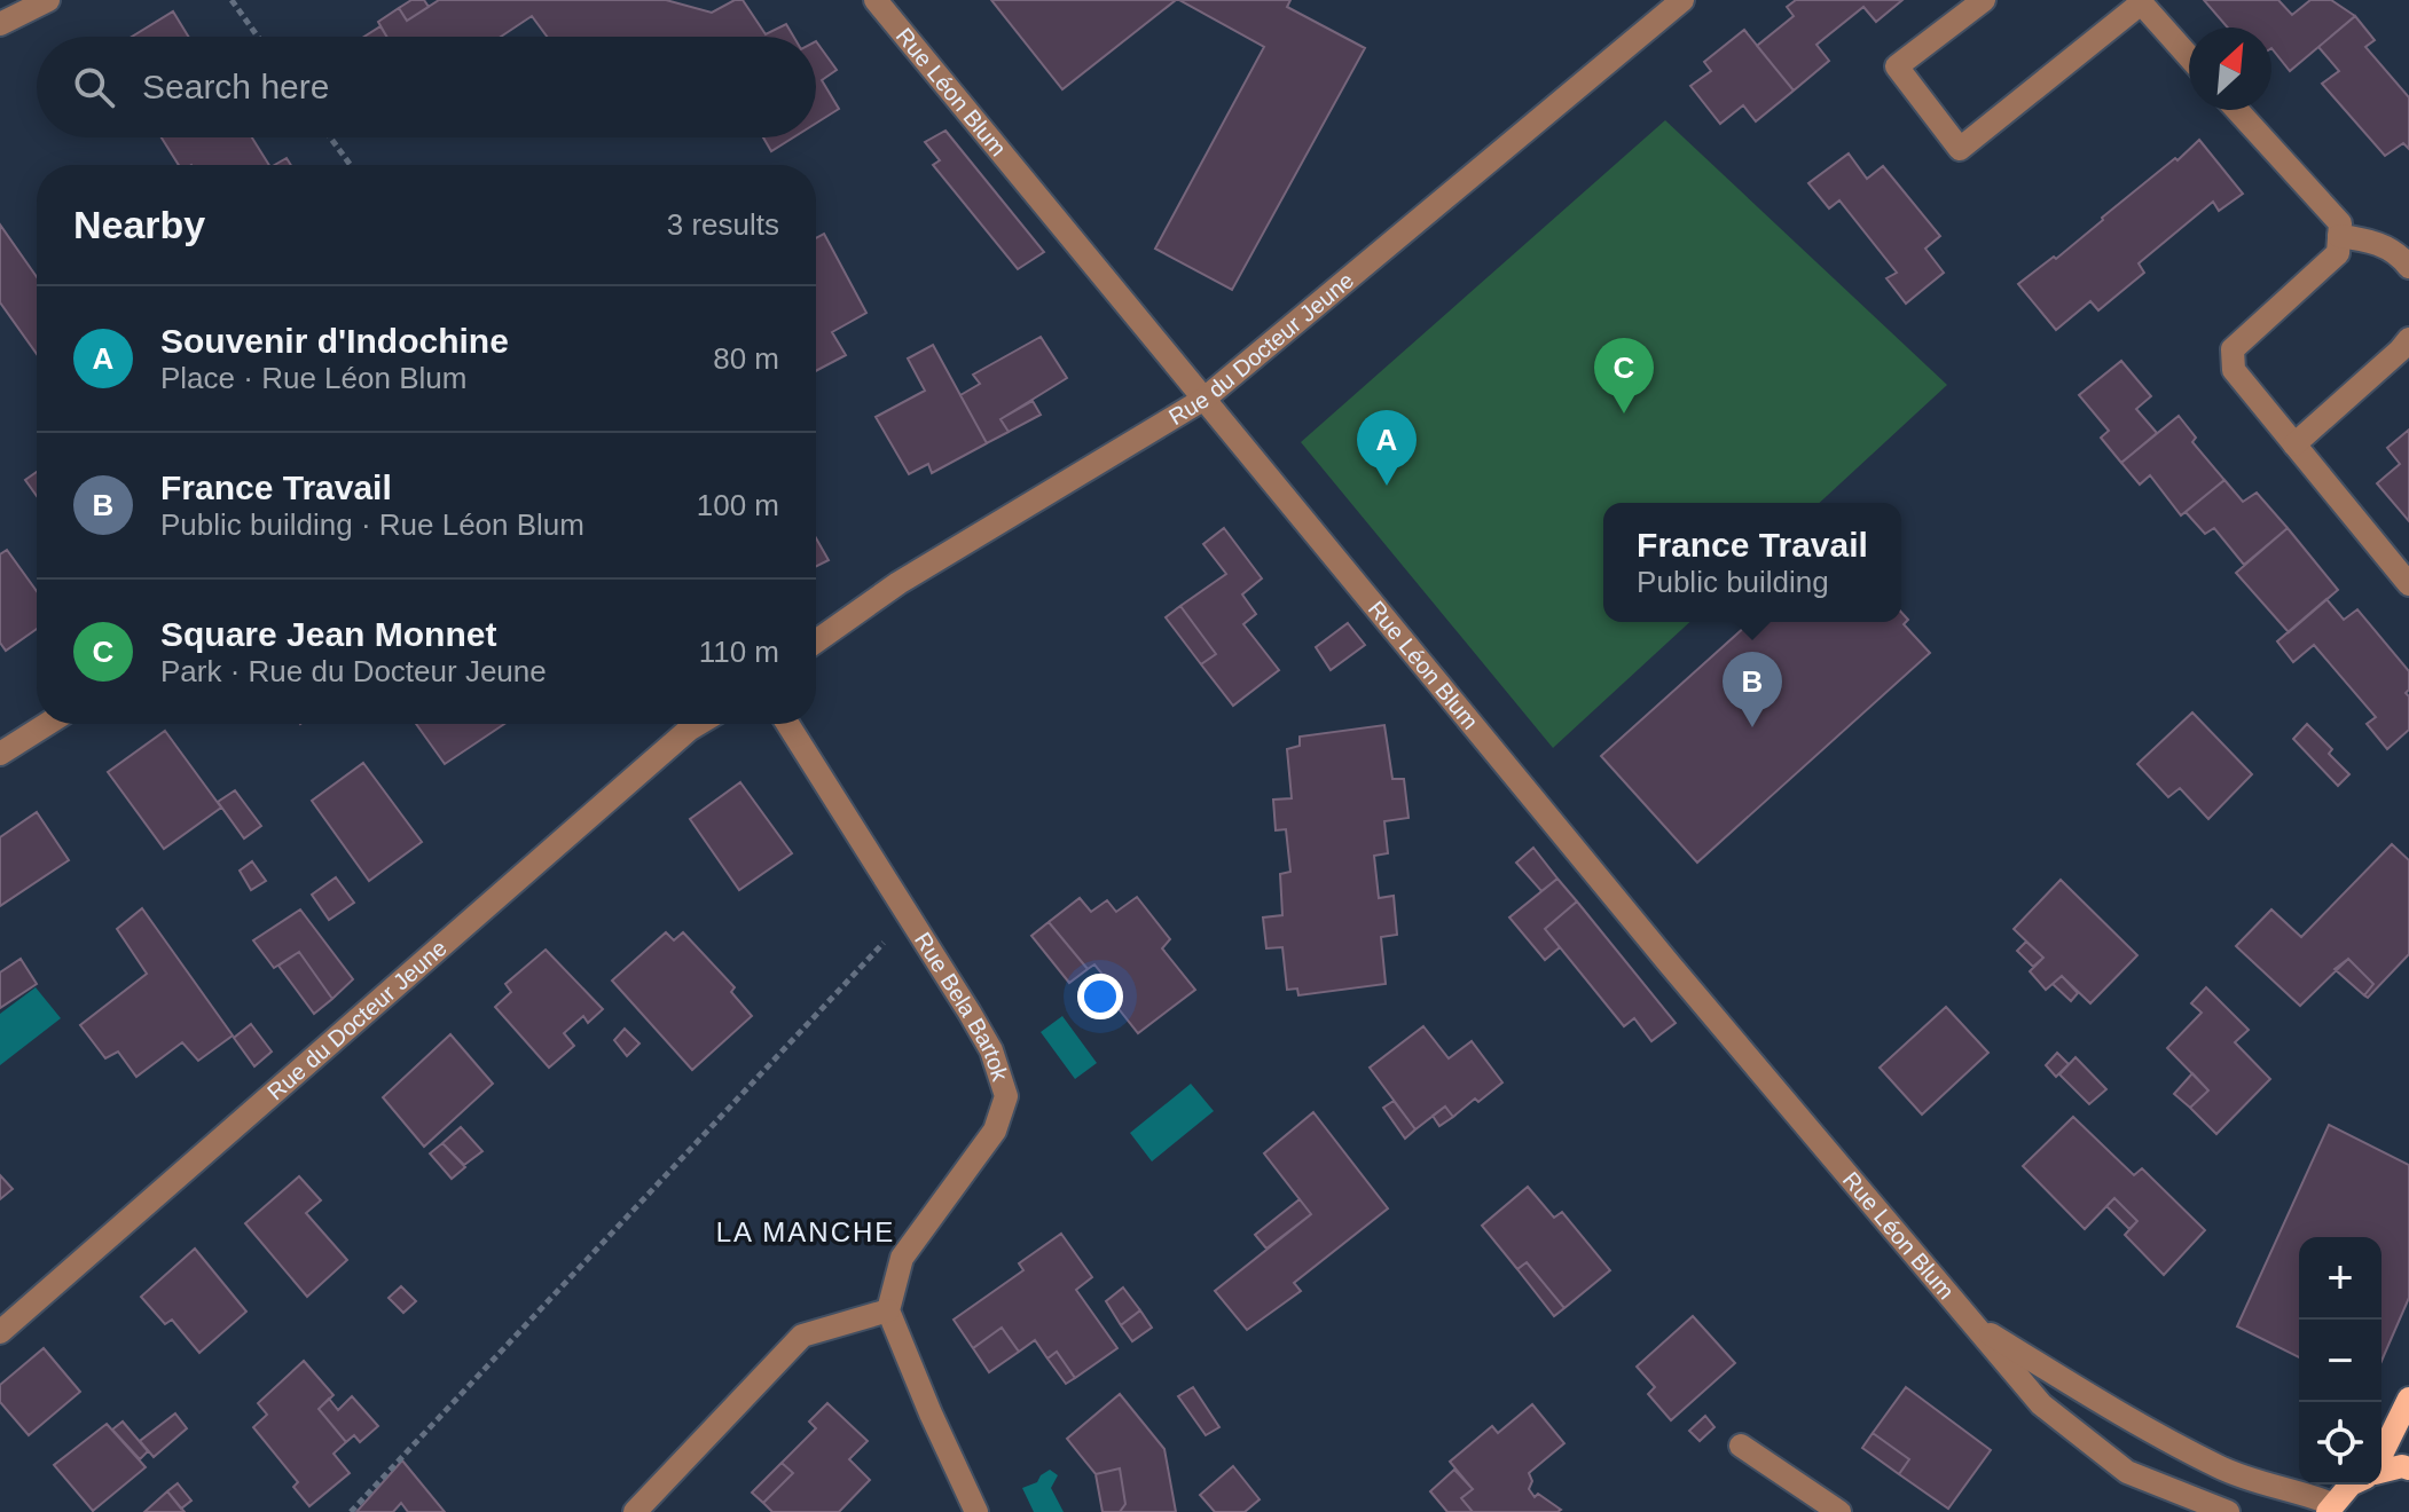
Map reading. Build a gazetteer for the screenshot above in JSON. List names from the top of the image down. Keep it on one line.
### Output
{"streets":{"street":["Rue Léon Blum","Rue du Docteur Jeune","Rue Bela Bartok"]},"crossings":[["Rue Léon Blum","Rue du Docteur Jeune"]],"districts":["LA MANCHE"],"north":"top right","page":{"search":"Search here","heading":["Nearby","3 results"],"list":[{"mark":"A","name":"Souvenir d'Indochine","note":"Place · Rue Léon Blum","value":"80 m"},{"mark":"B","name":"France Travail","note":"Public building · Rue Léon Blum","value":"100 m"},{"mark":"C","name":"Square Jean Monnet","note":"Park · Rue du Docteur Jeune","value":"110 m"}],"pins":["C","A","B"],"popup":["France Travail","Public building"],"map_buttons":["+","−"]}}
